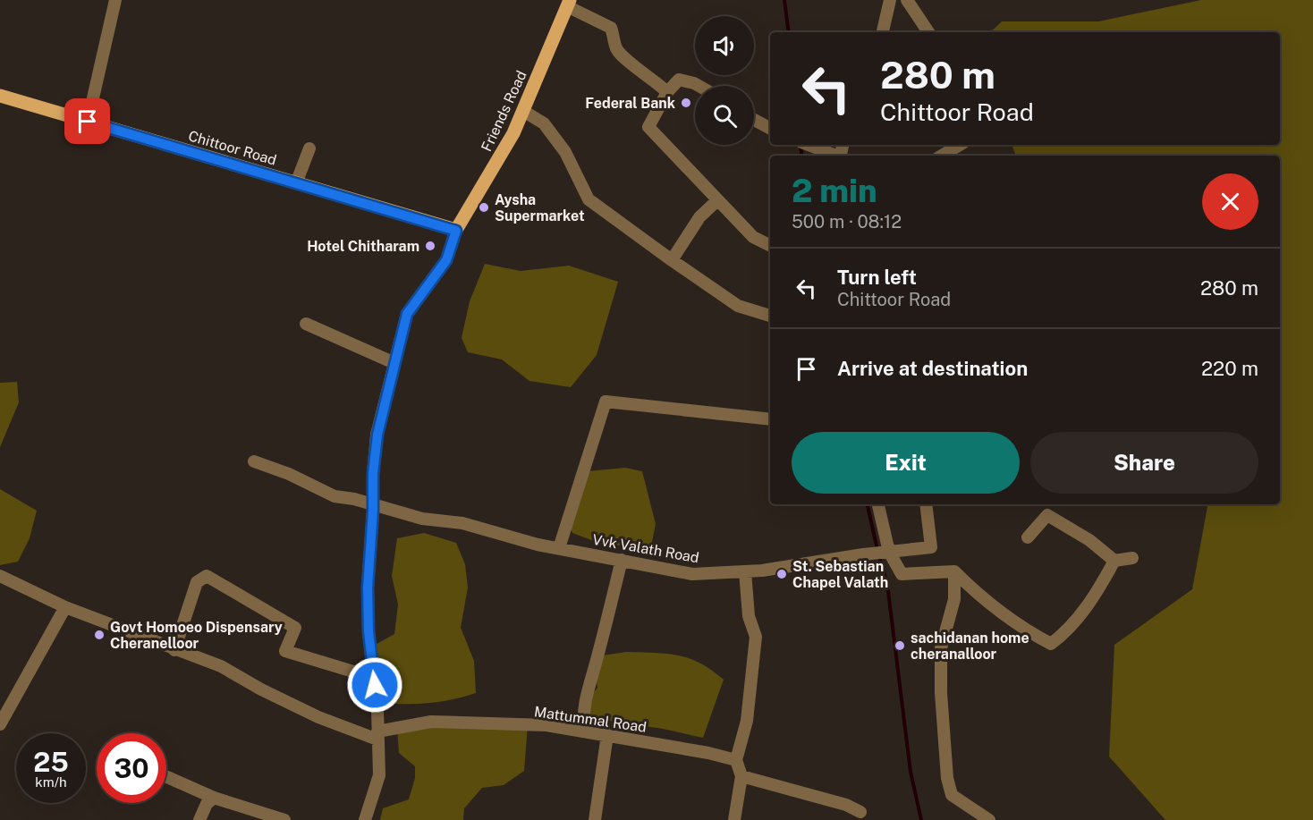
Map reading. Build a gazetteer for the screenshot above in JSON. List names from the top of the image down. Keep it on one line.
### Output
{"streets":{"main road":["Friends Road","Chittoor Road"],"street":["Vvk Valath Road","Mattummal Road"]},"crossings":[["Friends Road","Chittoor Road"]],"places":["Federal Bank","Aysha Supermarket","Hotel Chitharam","St. Sebastian Chapel Valath","Govt Homoeo Dispensary Cheranelloor","sachidanan home cheranalloor"],"page":{"turn":["280 m","Chittoor Road"],"heading":["2 min","500 m · 08:12"],"list":[{"name":"Turn left","note":"Chittoor Road","value":"280 m"},{"name":"Arrive at destination","value":"220 m"}],"buttons":["Exit","Share"],"speed":"25 km/h","limit":"30"}}
